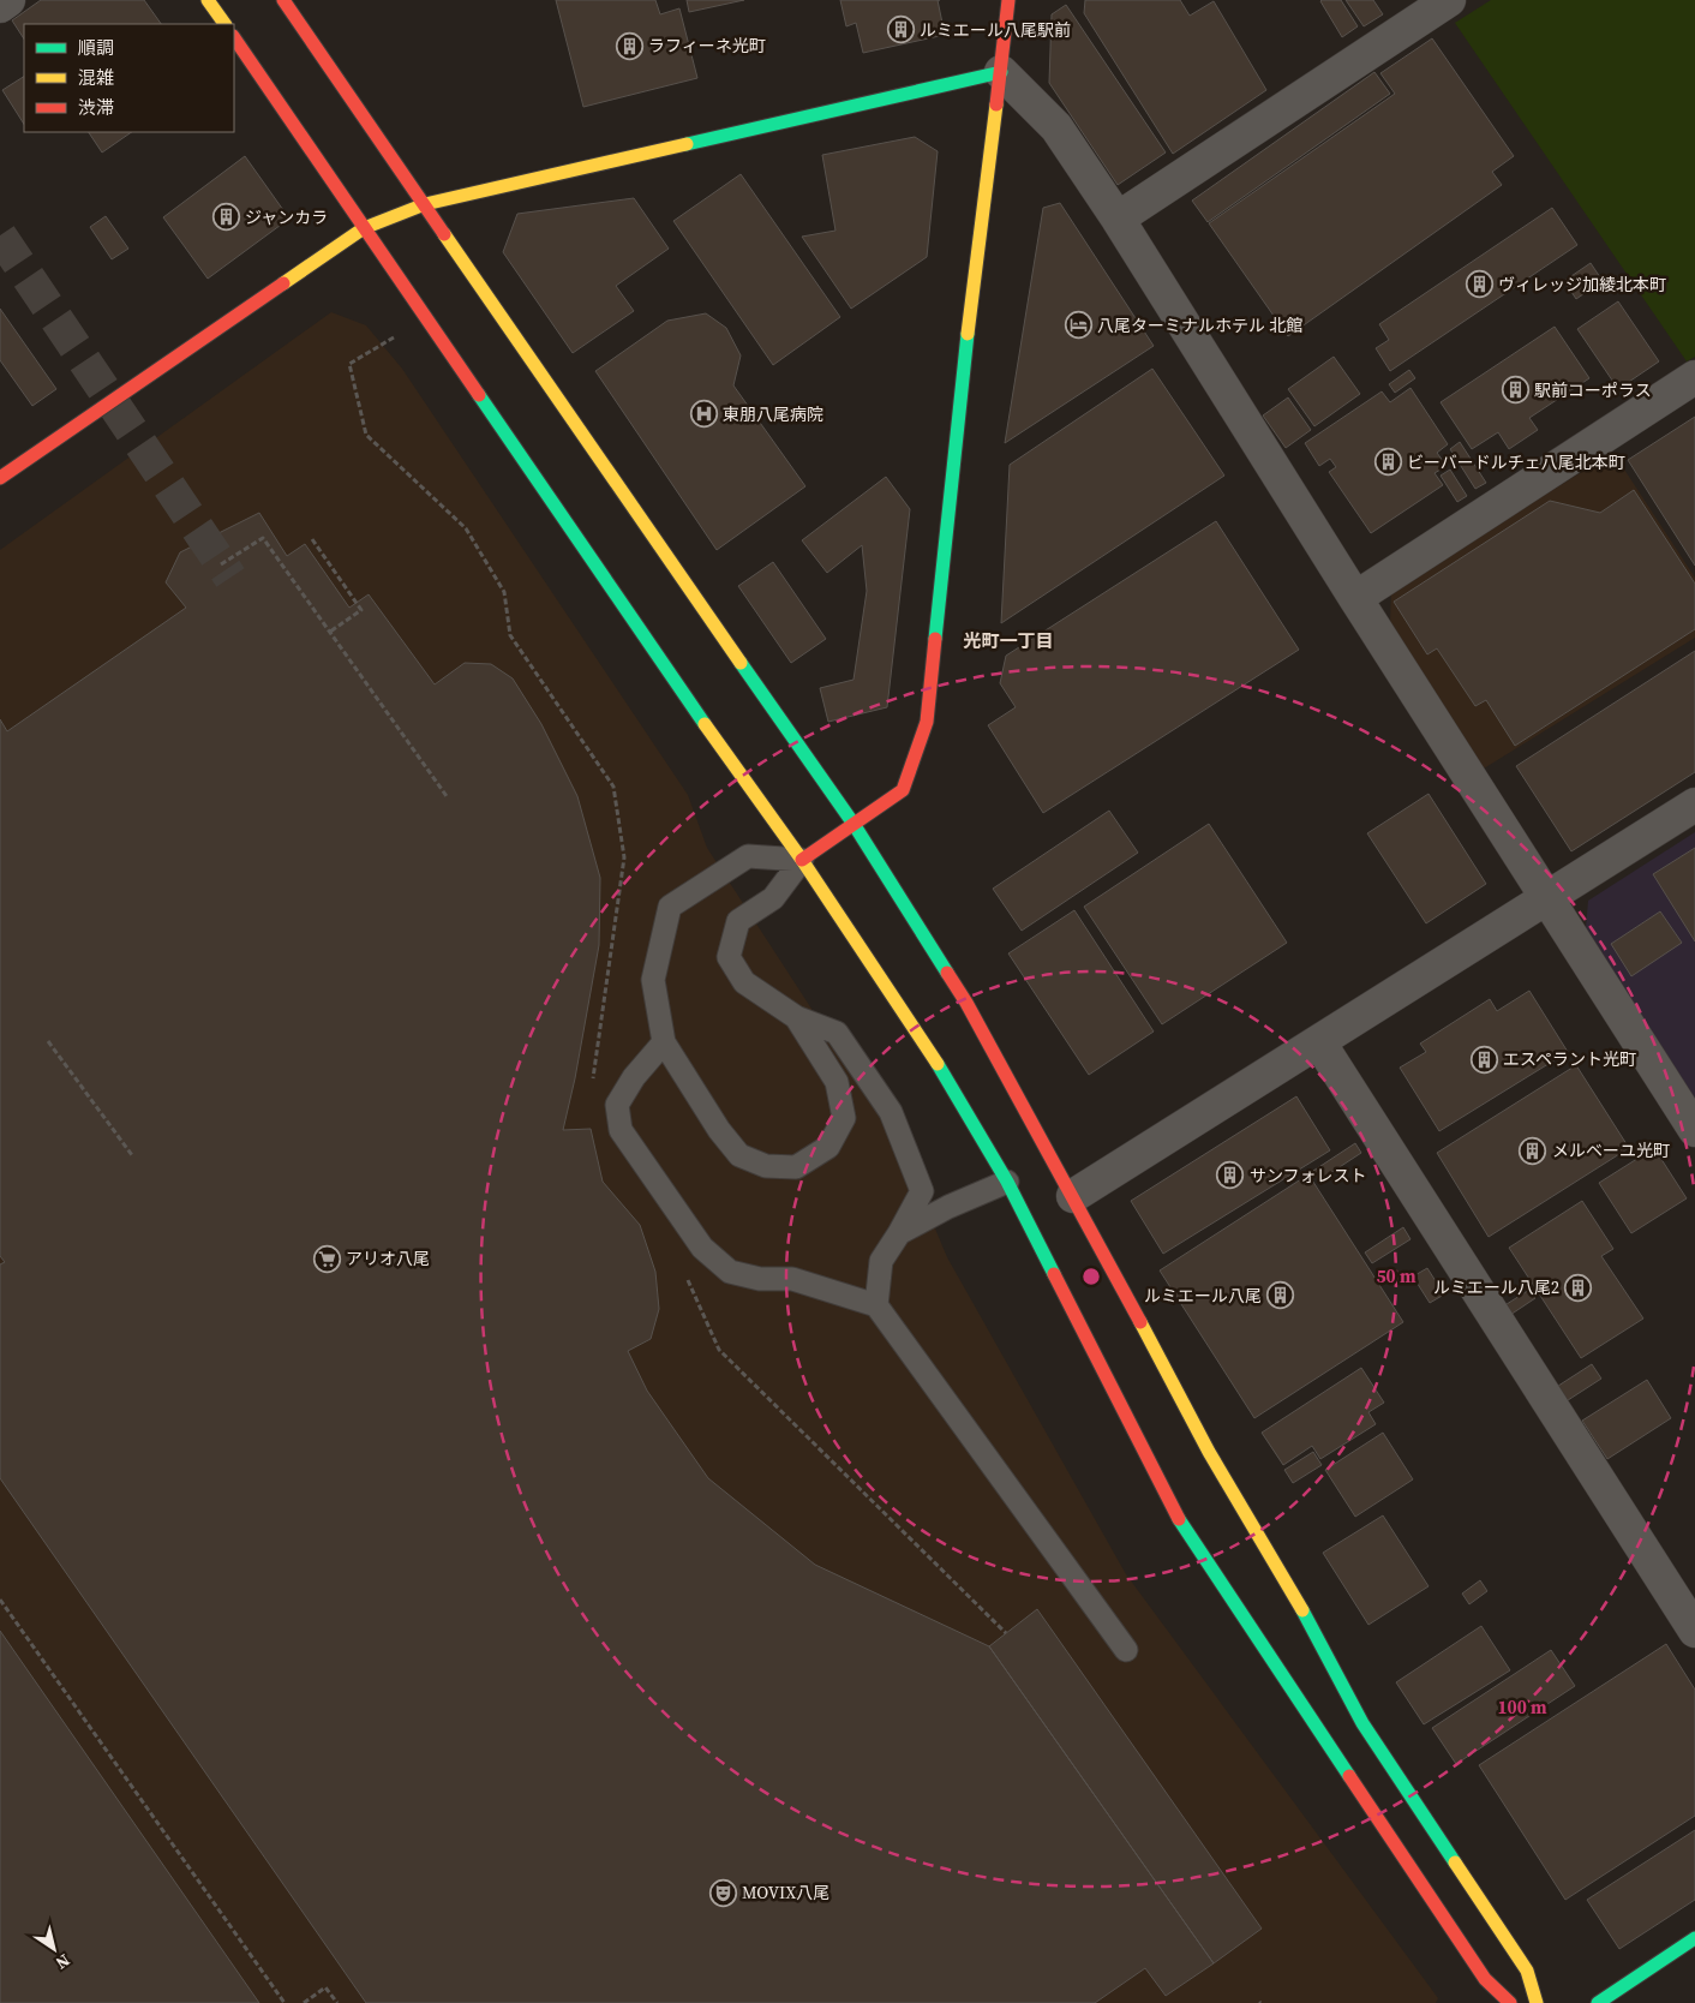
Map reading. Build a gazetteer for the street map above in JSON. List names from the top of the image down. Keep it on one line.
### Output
{"districts":["光町一丁目"],"places":{"building":["ルミエール八尾駅前","ラフィーネ光町","ジャンカラ","ヴィレッジ加綾北本町","駅前コーポラス","ビーバードルチェ八尾北本町","エスペラント光町","メルベーユ光町","サンフォレスト","ルミエール八尾2","ルミエール八尾"],"hotel":["八尾ターミナルホテル 北館"],"hospital":["東朋八尾病院"],"supermarket":["アリオ八尾"],"theatre":["MOVIX八尾"]},"legend":["順調","混雑","渋滞"],"north":"bottom right","rings":["50 m","100 m"]}
